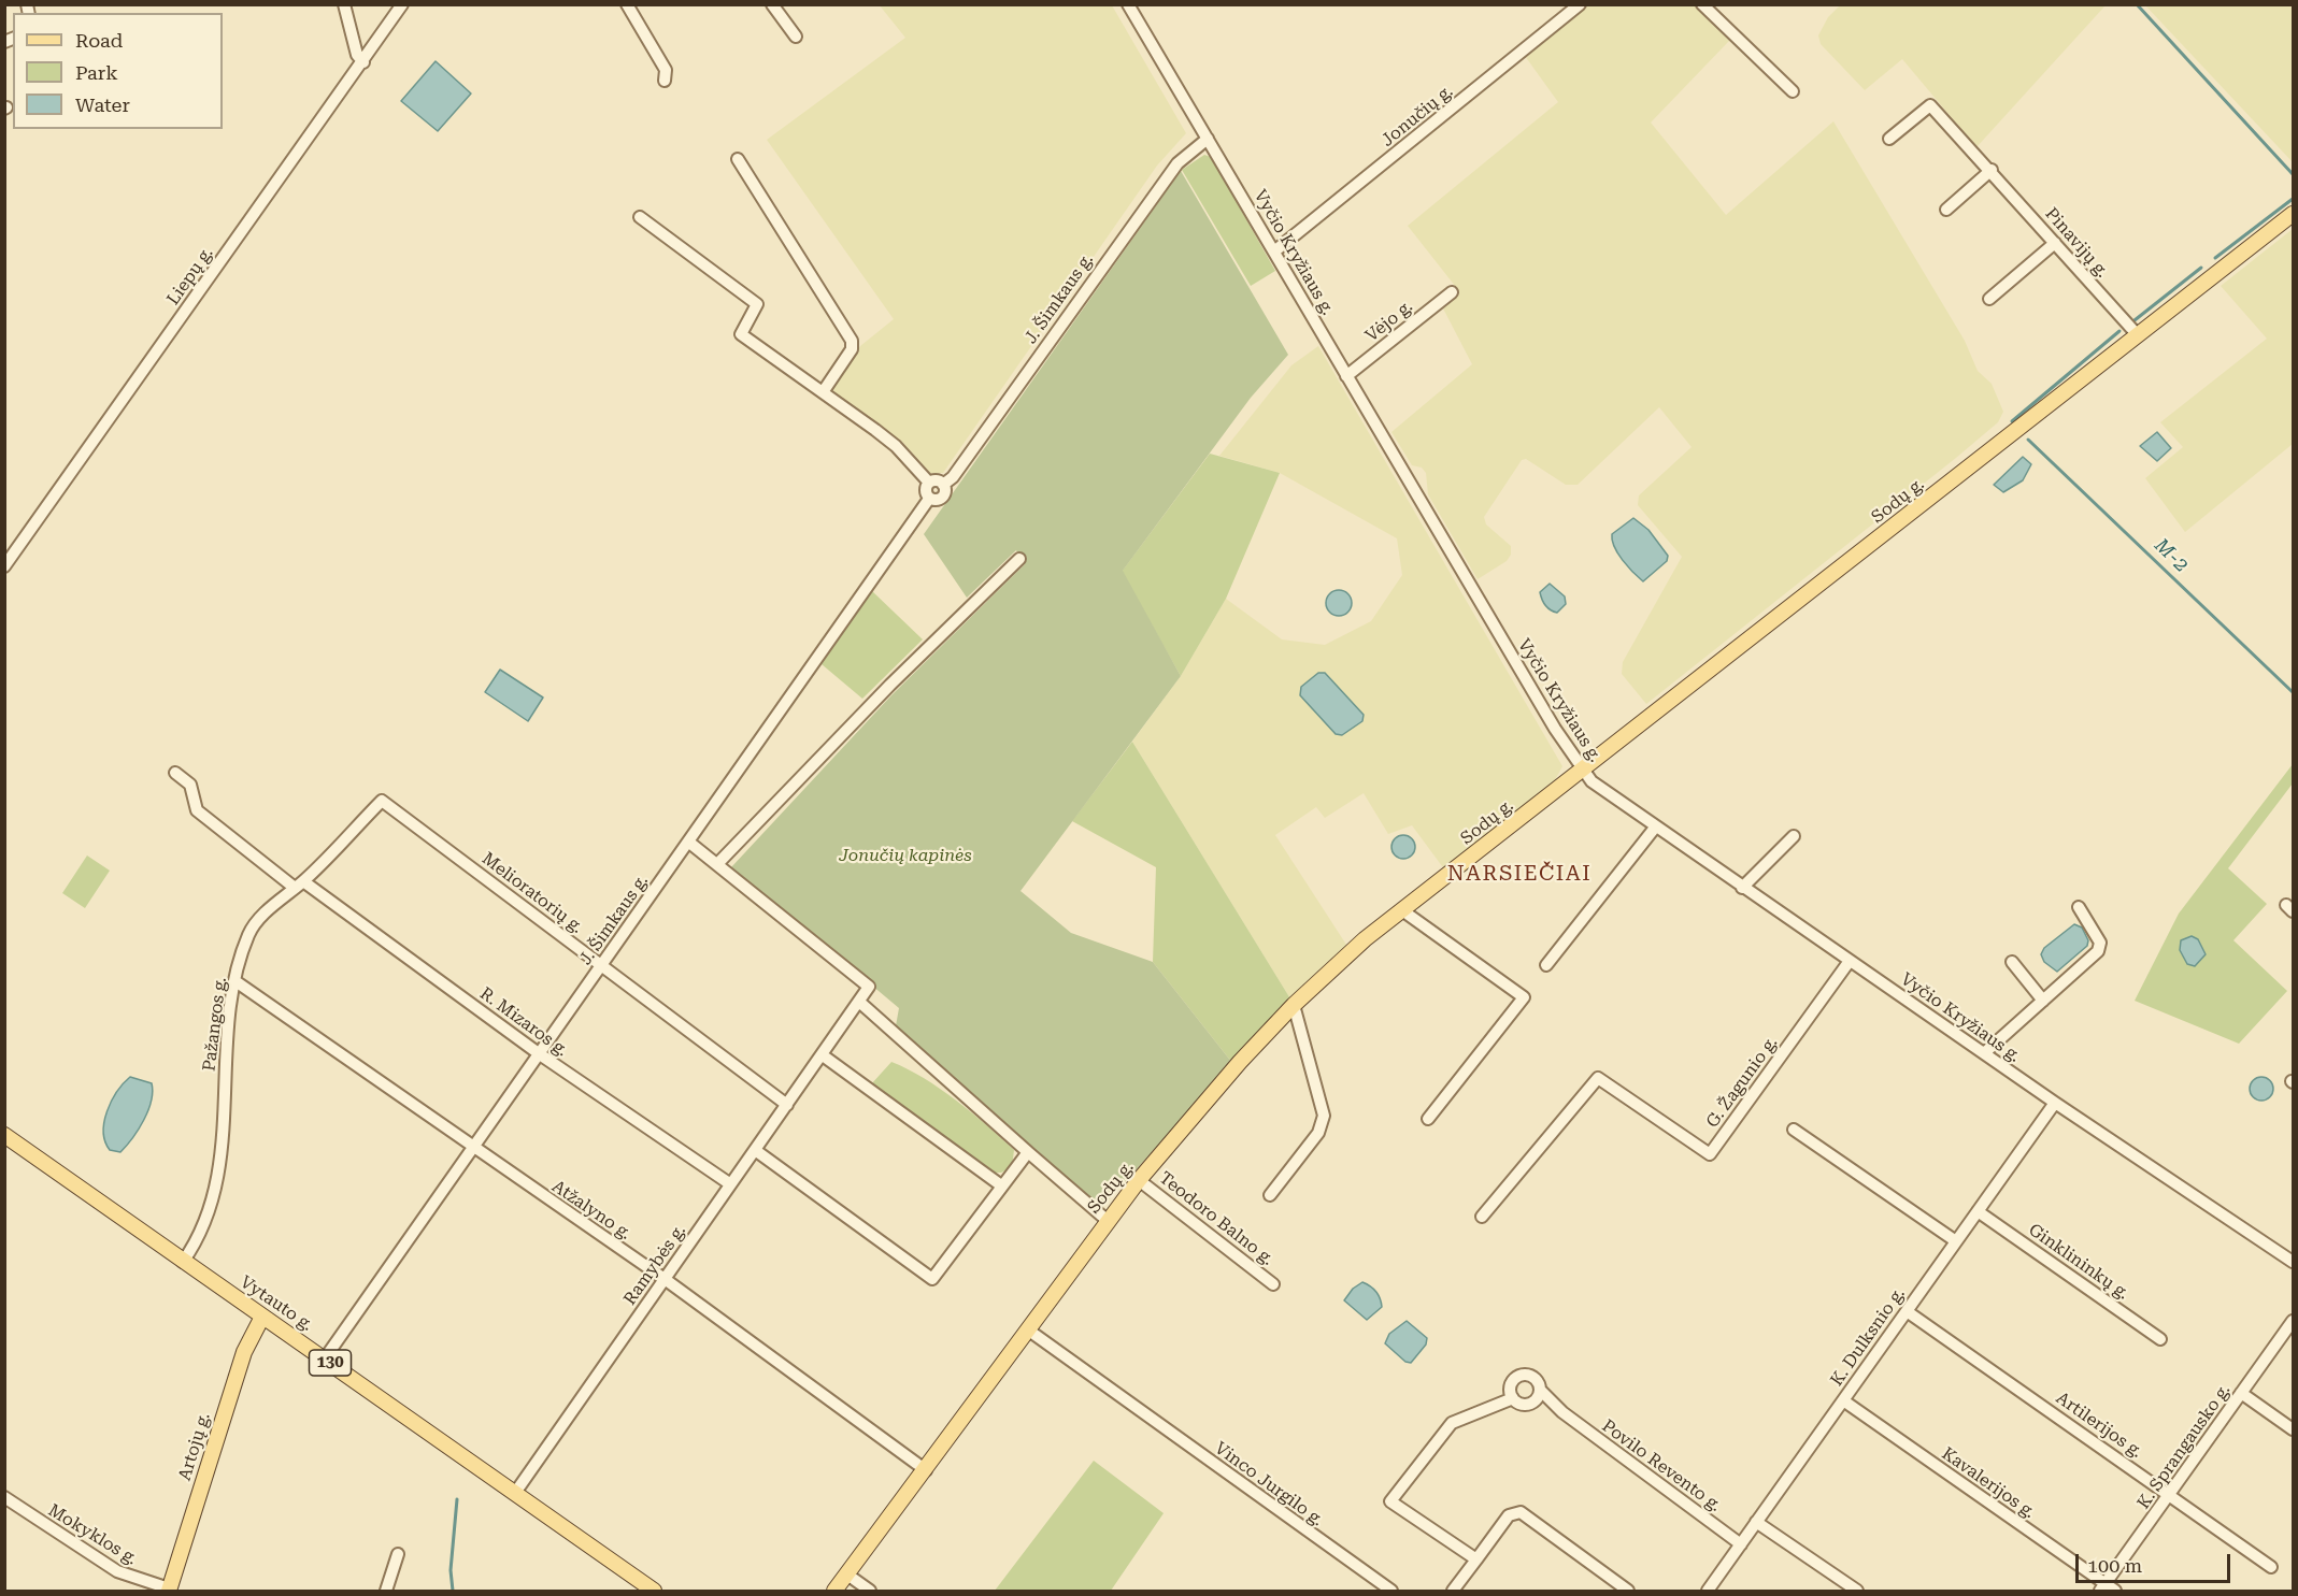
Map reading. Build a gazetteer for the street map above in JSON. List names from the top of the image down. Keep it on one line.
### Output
{"streets":{"main road":["Sodų g.","Vytauto g.","130","Artojų g."],"street":["Jonučių g.","Pinavijų g.","Vyčio Kryžiaus g.","Liepų g.","J. Šimkaus g.","Vėjo g.","Melioratorių g.","R. Mizaros g.","Pažangos g.","G. Žagunio g.","Atžalyno g.","Teodoro Balno g.","Ginklininkų g.","Ramybės g.","K. Dulksnio g.","Artilerijos g.","K. Sprangausko g.","Povilo Revento g.","Kavalerijos g.","Vinco Jurgilo g.","Mokyklos g."]},"crossings":[["Jonučių g.","Vyčio Kryžiaus g."],["Pinavijų g.","Sodų g."],["Vyčio Kryžiaus g.","J. Šimkaus g."],["Vyčio Kryžiaus g.","Vėjo g."],["Vyčio Kryžiaus g.","Sodų g."],["Vyčio Kryžiaus g.","G. Žagunio g."],["Vyčio Kryžiaus g.","K. Dulksnio g."],["J. Šimkaus g.","Melioratorių g."],["J. Šimkaus g.","R. Mizaros g."],["J. Šimkaus g.","Atžalyno g."],["J. Šimkaus g.","Vytauto g."],["Sodų g.","Atžalyno g."],["Sodų g.","Teodoro Balno g."],["Sodų g.","Vinco Jurgilo g."],["Melioratorių g.","Pažangos g."],["Melioratorių g.","Ramybės g."],["R. Mizaros g.","Pažangos g."],["R. Mizaros g.","Ramybės g."],["Pažangos g.","Atžalyno g."],["Pažangos g.","Vytauto g."],["Atžalyno g.","Ramybės g."],["Ginklininkų g.","K. Dulksnio g."],["Ramybės g.","Vytauto g."],["Vytauto g.","Artojų g."],["K. Dulksnio g.","Artilerijos g."],["K. Dulksnio g.","Povilo Revento g."],["K. Dulksnio g.","Kavalerijos g."],["Artilerijos g.","K. Sprangausko g."],["Artojų g.","Mokyklos g."],["K. Sprangausko g.","Kavalerijos g."]],"districts":["NARSIEČIAI"],"water":["M-2"],"parks":["Jonučių kapinės"],"legend":["Road","Park","Water"],"scale_bar":"100 m"}
